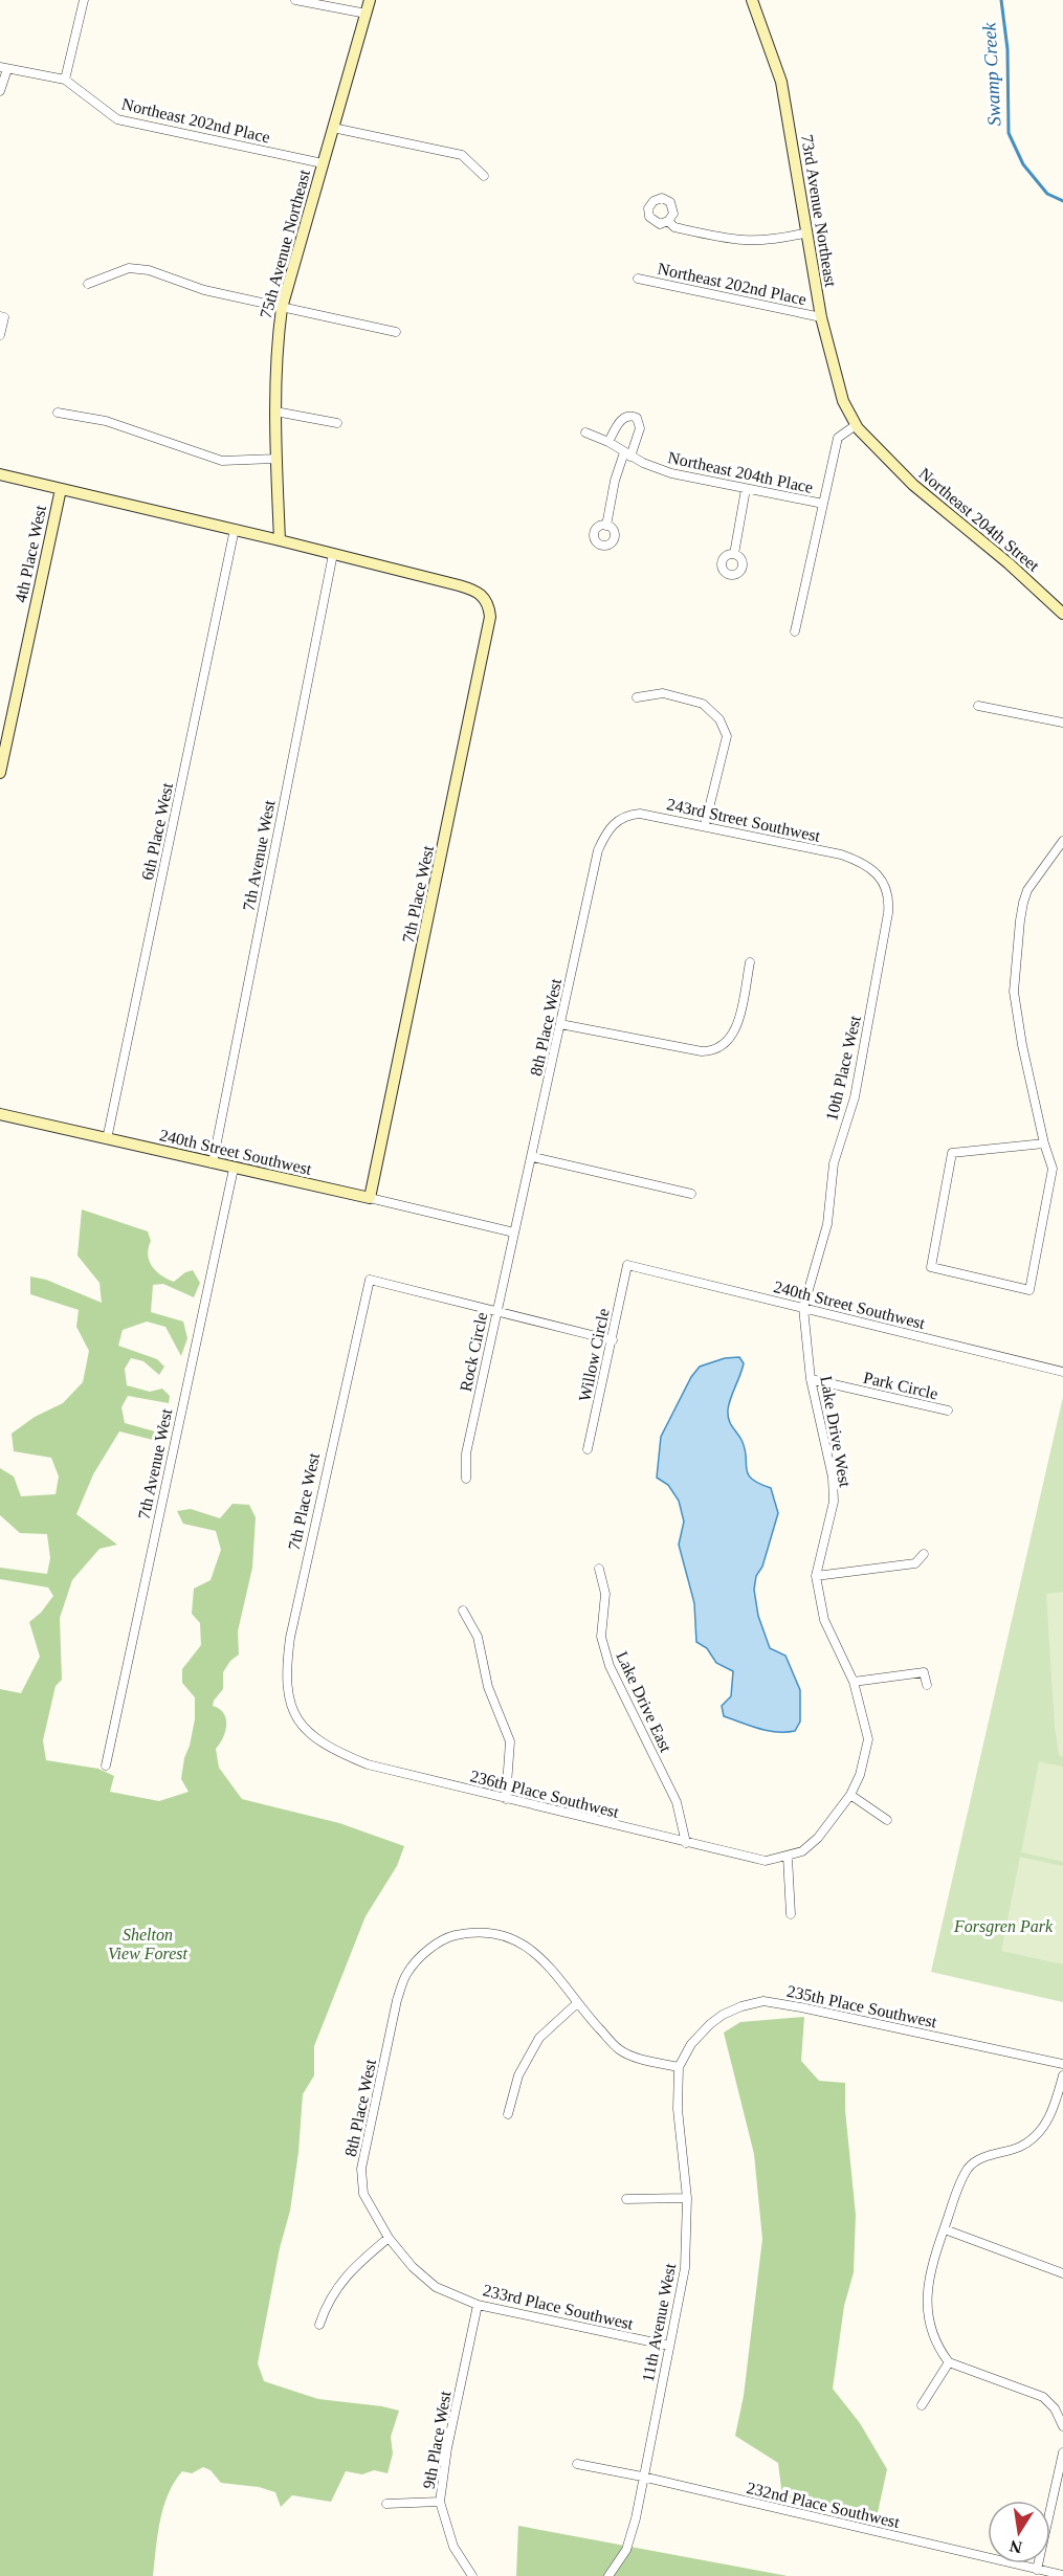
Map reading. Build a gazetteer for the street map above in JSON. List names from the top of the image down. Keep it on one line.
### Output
{"streets":{"street":["Northeast 202nd Place","73rd Avenue Northeast","75th Avenue Northeast","Northeast 204th Place","Northeast 204th Street","4th Place West","243rd Street Southwest","6th Place West","7th Avenue West","7th Place West","8th Place West","10th Place West","240th Street Southwest","Rock Circle","Willow Circle","Park Circle","Lake Drive West","Lake Drive East","236th Place Southwest","235th Place Southwest","233rd Place Southwest","11th Avenue West","9th Place West","232nd Place Southwest"]},"crossings":[["Northeast 202nd Place","73rd Avenue Northeast"],["Northeast 202nd Place","75th Avenue Northeast"],["73rd Avenue Northeast","Northeast 204th Street"],["243rd Street Southwest","8th Place West"],["243rd Street Southwest","10th Place West"],["6th Place West","240th Street Southwest"],["7th Avenue West","7th Place West"],["7th Avenue West","240th Street Southwest"],["7th Place West","240th Street Southwest"],["7th Place West","Rock Circle"],["7th Place West","236th Place Southwest"],["8th Place West","240th Street Southwest"],["8th Place West","Rock Circle"],["8th Place West","233rd Place Southwest"],["10th Place West","240th Street Southwest"],["10th Place West","Lake Drive West"],["240th Street Southwest","Rock Circle"],["240th Street Southwest","Willow Circle"],["240th Street Southwest","Lake Drive West"],["Park Circle","Lake Drive West"],["Lake Drive West","236th Place Southwest"],["Lake Drive East","236th Place Southwest"],["235th Place Southwest","11th Avenue West"],["233rd Place Southwest","11th Avenue West"],["233rd Place Southwest","9th Place West"],["11th Avenue West","232nd Place Southwest"]],"water":["Swamp Creek"],"parks":["Forsgren Park","Shelton View Forest"],"north":"bottom"}
